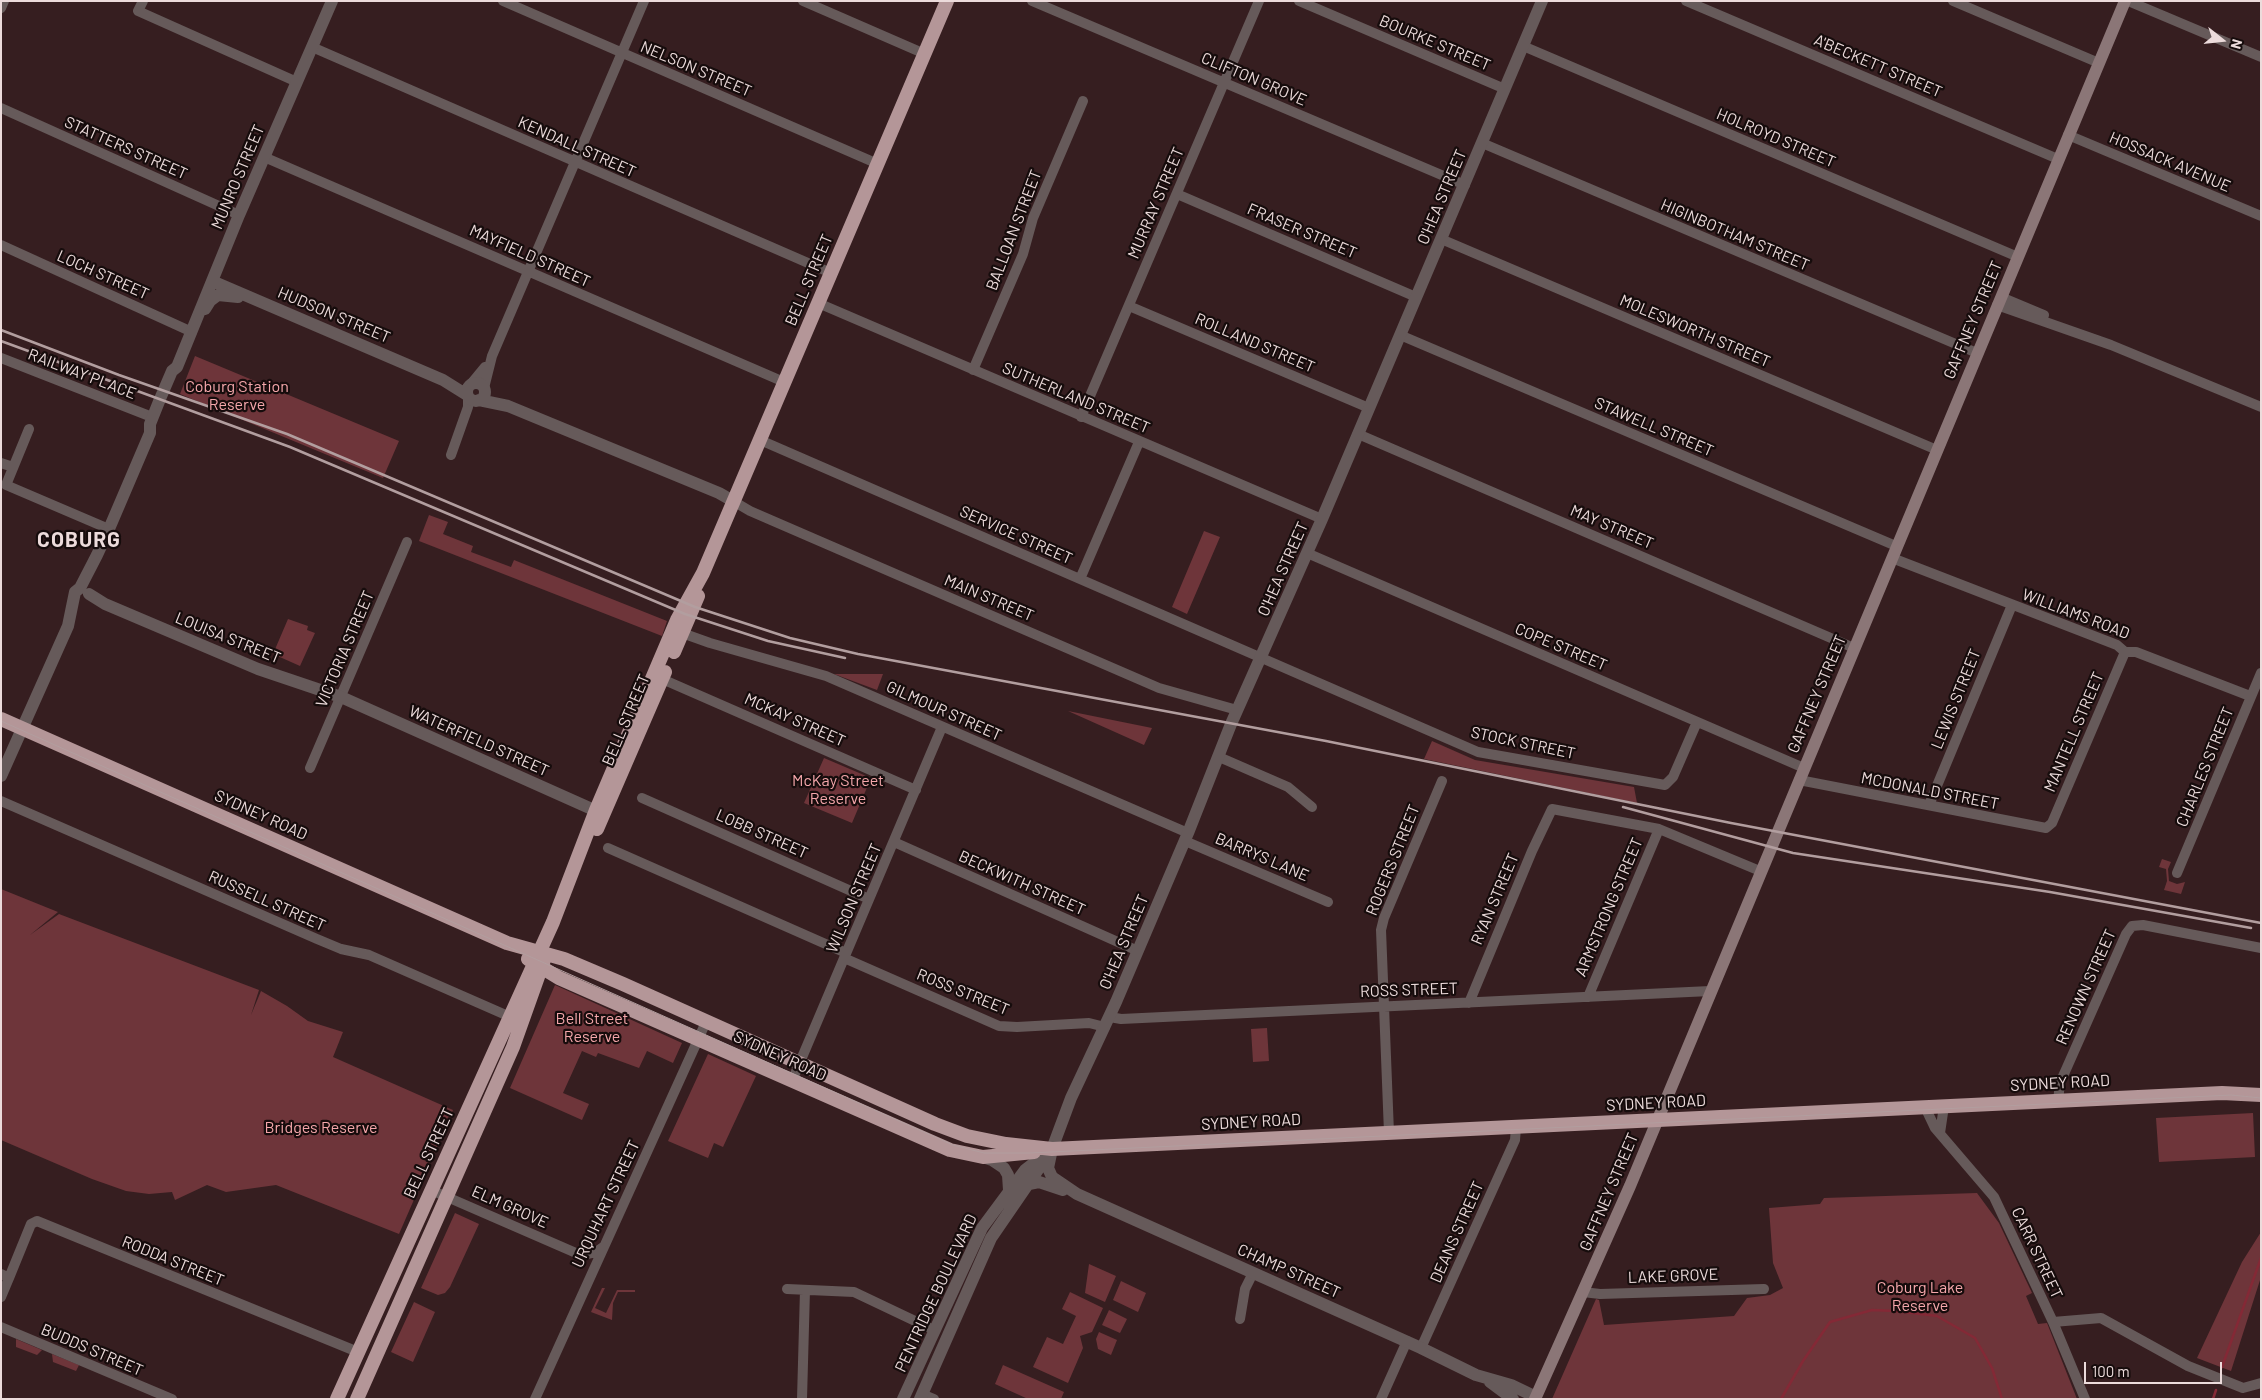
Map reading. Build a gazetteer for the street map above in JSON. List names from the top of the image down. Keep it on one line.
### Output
{"streets":{"highway":["BELL STREET","SYDNEY ROAD"],"main road":["GAFFNEY STREET"],"street":["BOURKE STREET","A'BECKETT STREET","NELSON STREET","CLIFTON GROVE","HOLROYD STREET","KENDALL STREET","STATTERS STREET","HOSSACK AVENUE","MUNRO STREET","O'HEA STREET","MURRAY STREET","BALLOAN STREET","FRASER STREET","HIGINBOTHAM STREET","MAYFIELD STREET","LOCH STREET","HUDSON STREET","MOLESWORTH STREET","ROLLAND STREET","RAILWAY PLACE","SUTHERLAND STREET","STAWELL STREET","MAY STREET","SERVICE STREET","MAIN STREET","WILLIAMS ROAD","LOUISA STREET","COPE STREET","VICTORIA STREET","LEWIS STREET","GILMOUR STREET","MCKAY STREET","MANTELL STREET","WATERFIELD STREET","STOCK STREET","CHARLES STREET","MCDONALD STREET","LOBB STREET","BARRYS LANE","ROGERS STREET","BECKWITH STREET","WILSON STREET","RYAN STREET","RUSSELL STREET","ARMSTRONG STREET","RENOWN STREET","ROSS STREET","URQUHART STREET","ELM GROVE","DEANS STREET","CARR STREET","RODDA STREET","CHAMP STREET","LAKE GROVE","PENTRIDGE BOULEVARD","BUDDS STREET"]},"crossings":[["BOURKE STREET","O'HEA STREET"],["A'BECKETT STREET","GAFFNEY STREET"],["NELSON STREET","BELL STREET"],["CLIFTON GROVE","O'HEA STREET"],["CLIFTON GROVE","MURRAY STREET"],["HOLROYD STREET","O'HEA STREET"],["HOLROYD STREET","GAFFNEY STREET"],["KENDALL STREET","MUNRO STREET"],["KENDALL STREET","BELL STREET"],["STATTERS STREET","MUNRO STREET"],["HOSSACK AVENUE","GAFFNEY STREET"],["MUNRO STREET","MAYFIELD STREET"],["MUNRO STREET","LOCH STREET"],["MUNRO STREET","HUDSON STREET"],["MUNRO STREET","RAILWAY PLACE"],["MUNRO STREET","LOUISA STREET"],["MUNRO STREET","SYDNEY ROAD"],["O'HEA STREET","FRASER STREET"],["O'HEA STREET","HIGINBOTHAM STREET"],["O'HEA STREET","MOLESWORTH STREET"],["O'HEA STREET","ROLLAND STREET"],["O'HEA STREET","SUTHERLAND STREET"],["O'HEA STREET","STAWELL STREET"],["O'HEA STREET","MAY STREET"],["O'HEA STREET","SERVICE STREET"],["O'HEA STREET","MAIN STREET"],["O'HEA STREET","COPE STREET"],["O'HEA STREET","GILMOUR STREET"],["O'HEA STREET","STOCK STREET"],["O'HEA STREET","SYDNEY ROAD"],["O'HEA STREET","BARRYS LANE"],["O'HEA STREET","BECKWITH STREET"],["O'HEA STREET","ROSS STREET"],["O'HEA STREET","CHAMP STREET"],["O'HEA STREET","PENTRIDGE BOULEVARD"],["MURRAY STREET","FRASER STREET"],["MURRAY STREET","ROLLAND STREET"],["MURRAY STREET","SUTHERLAND STREET"],["BALLOAN STREET","SUTHERLAND STREET"],["HIGINBOTHAM STREET","GAFFNEY STREET"],["MAYFIELD STREET","BELL STREET"],["BELL STREET","HUDSON STREET"],["BELL STREET","SUTHERLAND STREET"],["BELL STREET","SERVICE STREET"],["BELL STREET","MAIN STREET"],["BELL STREET","GILMOUR STREET"],["BELL STREET","MCKAY STREET"],["BELL STREET","WATERFIELD STREET"],["BELL STREET","SYDNEY ROAD"],["BELL STREET","RUSSELL STREET"],["BELL STREET","ELM GROVE"],["BELL STREET","RODDA STREET"],["HUDSON STREET","MAIN STREET"],["GAFFNEY STREET","MOLESWORTH STREET"],["GAFFNEY STREET","STAWELL STREET"],["GAFFNEY STREET","MAY STREET"],["GAFFNEY STREET","WILLIAMS ROAD"],["GAFFNEY STREET","COPE STREET"],["GAFFNEY STREET","MCDONALD STREET"],["GAFFNEY STREET","SYDNEY ROAD"],["GAFFNEY STREET","ROSS STREET"],["GAFFNEY STREET","CHAMP STREET"],["GAFFNEY STREET","LAKE GROVE"],["STAWELL STREET","WILLIAMS ROAD"],["SERVICE STREET","STOCK STREET"],["WILLIAMS ROAD","LEWIS STREET"],["WILLIAMS ROAD","MANTELL STREET"],["WILLIAMS ROAD","CHARLES STREET"],["LOUISA STREET","VICTORIA STREET"],["LOUISA STREET","WATERFIELD STREET"],["COPE STREET","STOCK STREET"],["VICTORIA STREET","WATERFIELD STREET"],["LEWIS STREET","MCDONALD STREET"],["GILMOUR STREET","BARRYS LANE"],["GILMOUR STREET","WILSON STREET"],["MCKAY STREET","WILSON STREET"],["MANTELL STREET","MCDONALD STREET"],["SYDNEY ROAD","ROGERS STREET"],["SYDNEY ROAD","WILSON STREET"],["SYDNEY ROAD","RENOWN STREET"],["SYDNEY ROAD","URQUHART STREET"],["SYDNEY ROAD","DEANS STREET"],["SYDNEY ROAD","CARR STREET"],["SYDNEY ROAD","CHAMP STREET"],["SYDNEY ROAD","PENTRIDGE BOULEVARD"],["LOBB STREET","WILSON STREET"],["ROGERS STREET","ROSS STREET"],["BECKWITH STREET","WILSON STREET"],["WILSON STREET","ROSS STREET"],["RYAN STREET","ARMSTRONG STREET"],["RYAN STREET","ROSS STREET"],["ARMSTRONG STREET","ROSS STREET"],["DEANS STREET","CHAMP STREET"],["CHAMP STREET","PENTRIDGE BOULEVARD"]],"districts":["COBURG"],"parks":["Coburg Station Reserve","McKay Street Reserve","Bell Street Reserve","Bridges Reserve","Coburg Lake Reserve"],"scale_bar":"100 m","north":"right"}
